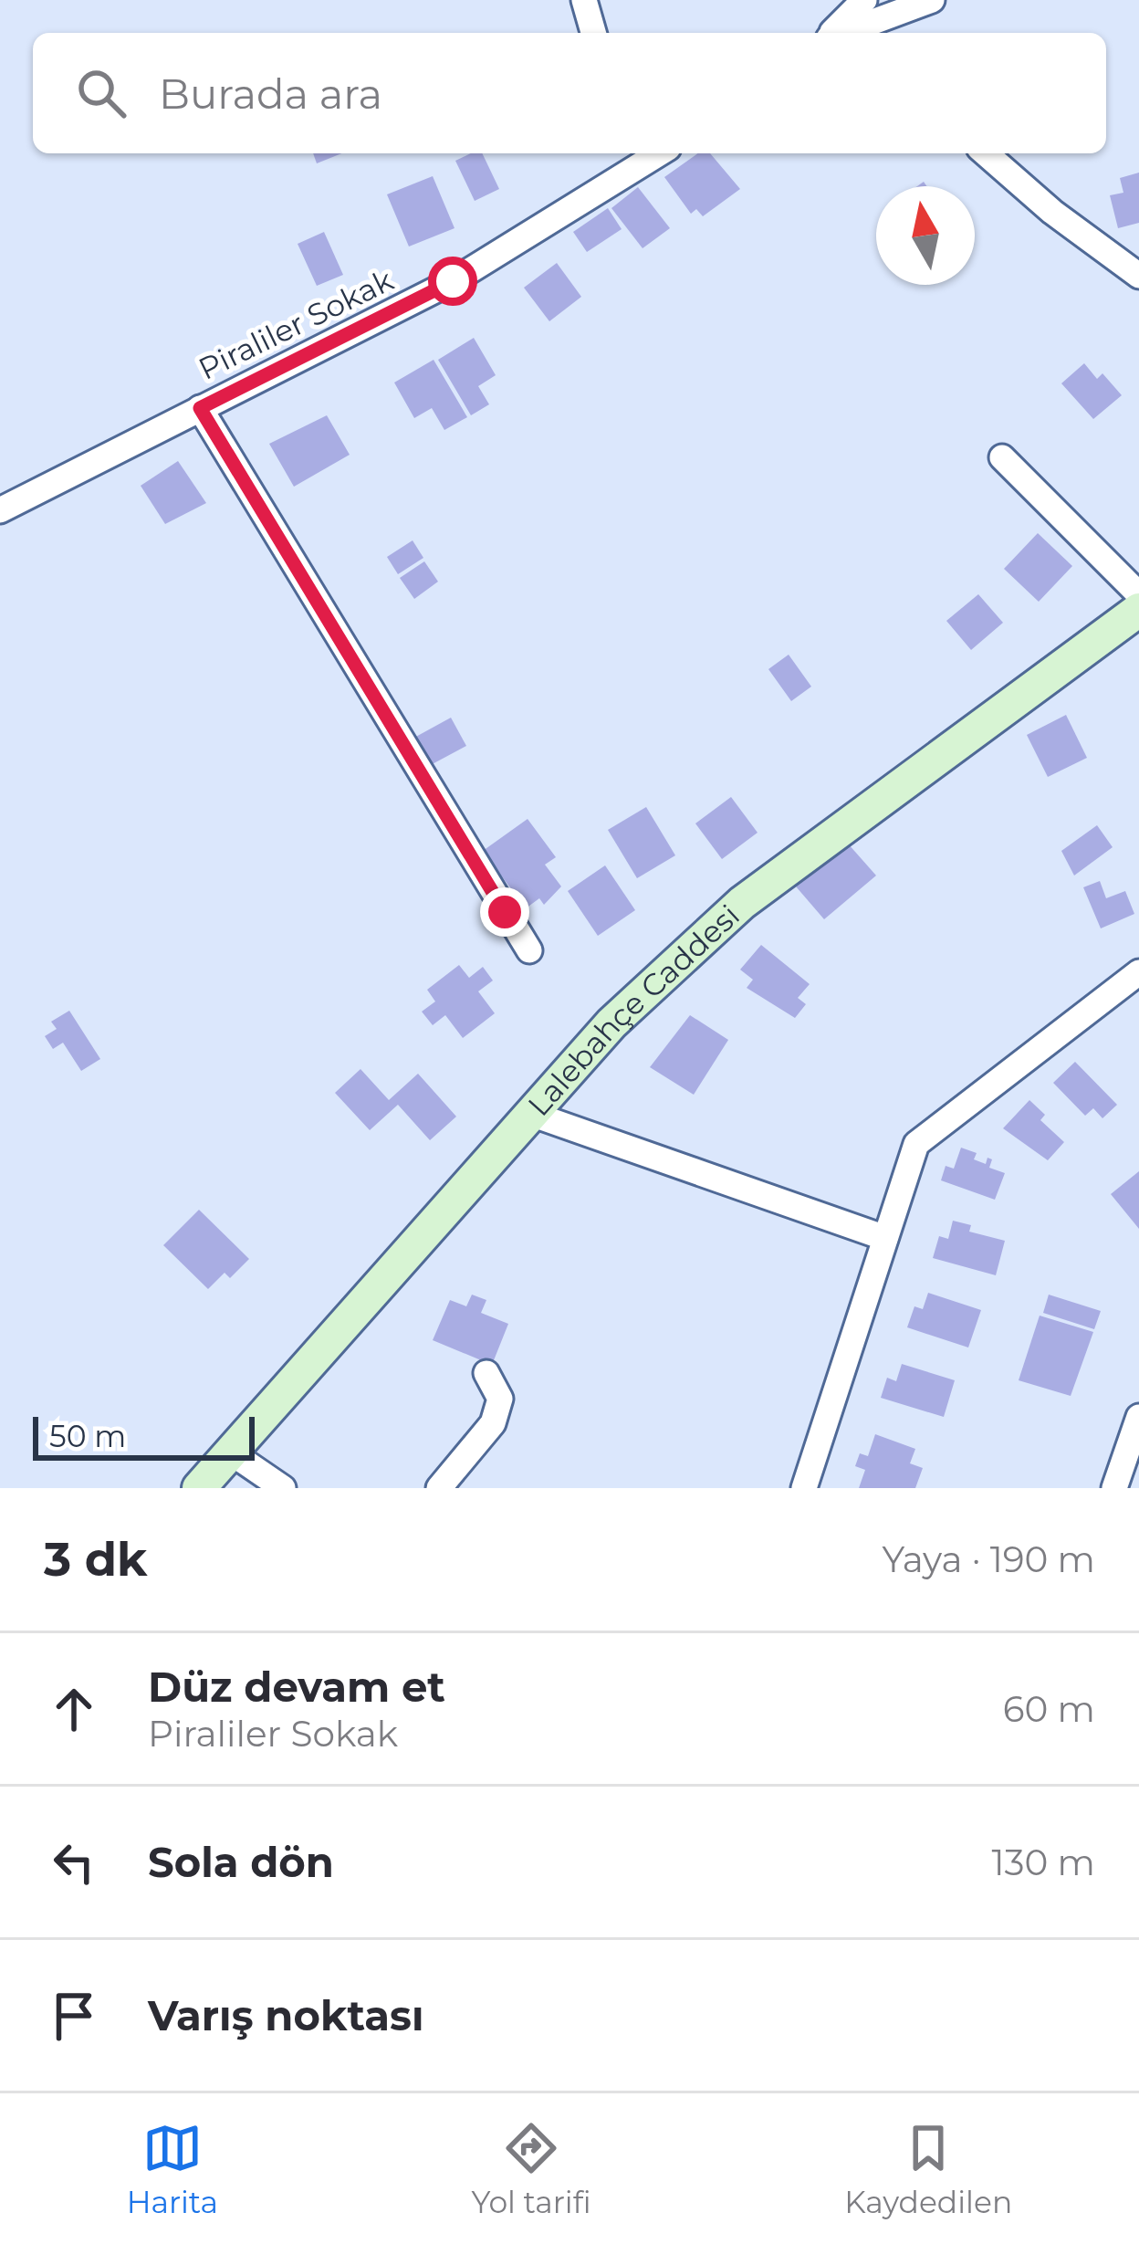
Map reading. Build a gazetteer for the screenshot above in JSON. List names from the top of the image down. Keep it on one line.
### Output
{"streets":{"street":["Piraliler Sokak","Lalebahçe Caddesi"]},"scale_bar":"50 m","north":"top","page":{"search":"Burada ara","scale":"50 m","heading":["3 dk","Yaya · 190 m"],"list":[["Düz devam et","Piraliler Sokak","60 m"],["Sola dön","130 m"],"Varış noktası"],"nav":["Harita","Yol tarifi","Kaydedilen"]}}
